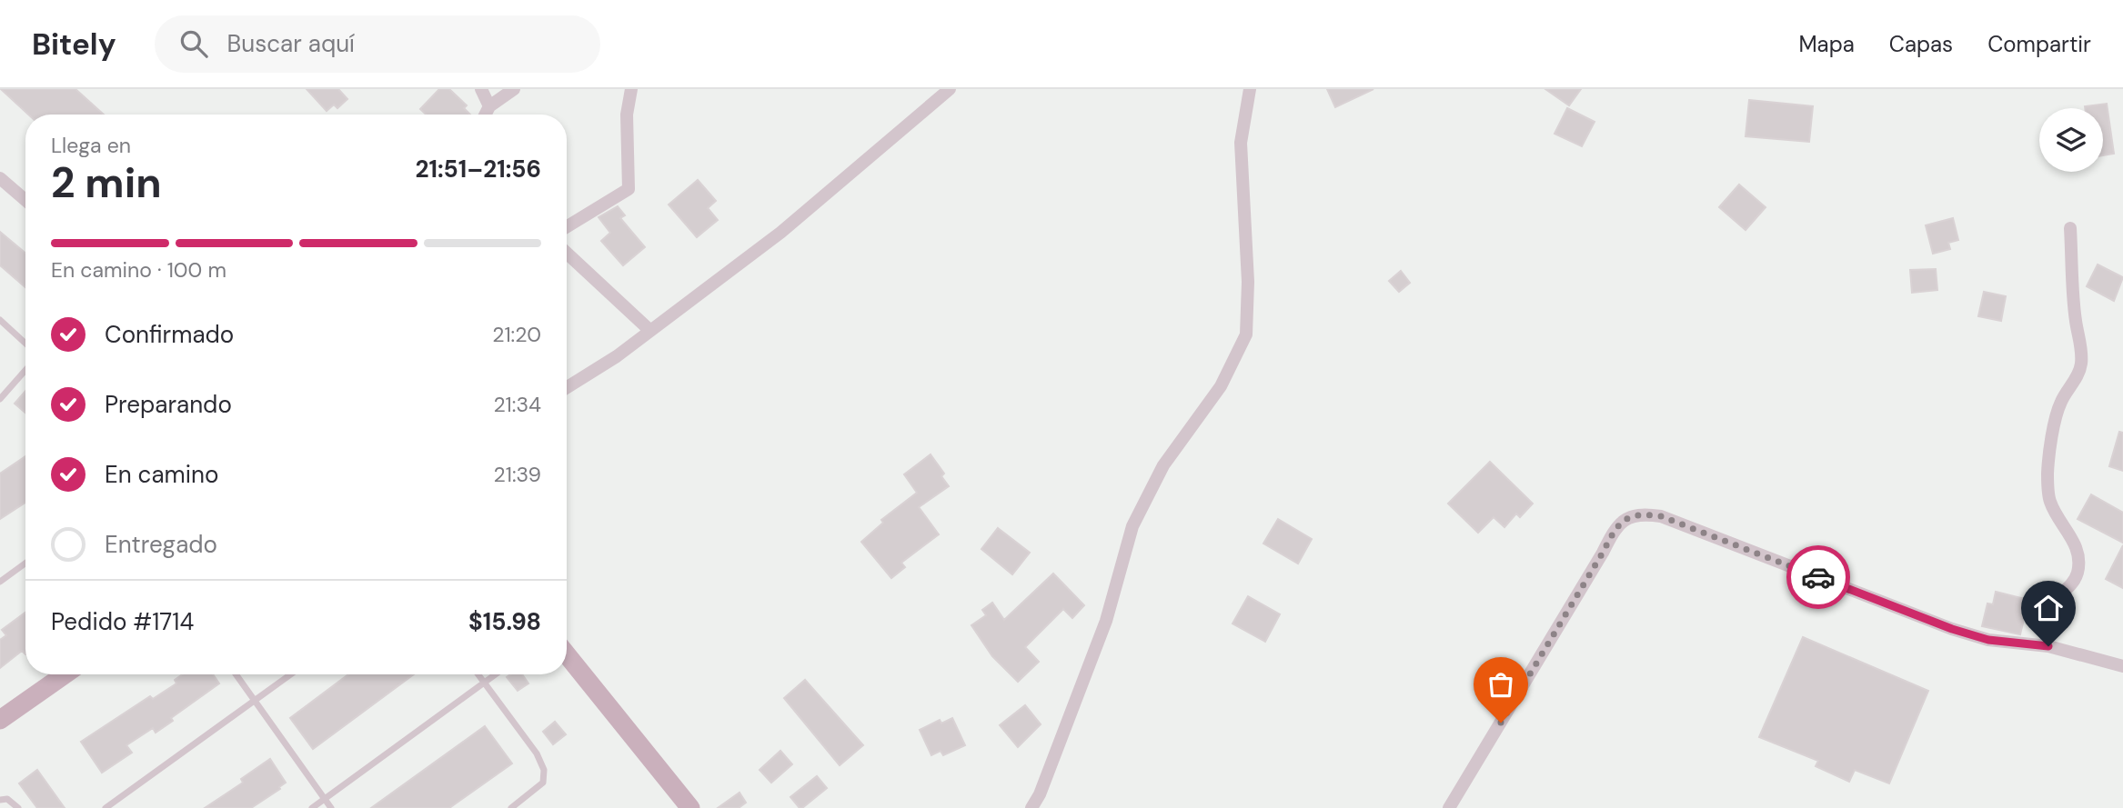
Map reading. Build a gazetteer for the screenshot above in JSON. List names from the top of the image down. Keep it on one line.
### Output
{"page":{"header":"Bitely","search":"Buscar aquí","nav":["Mapa","Capas","Compartir"],"heading":["2 min","Llega en","21:51–21:56"],"panel":["Pedido #1714","$15.98"],"bar":"En camino · 100 m","list":[["Confirmado","21:20"],["Preparando","21:34"],["En camino","21:39"],"Entregado"]}}
